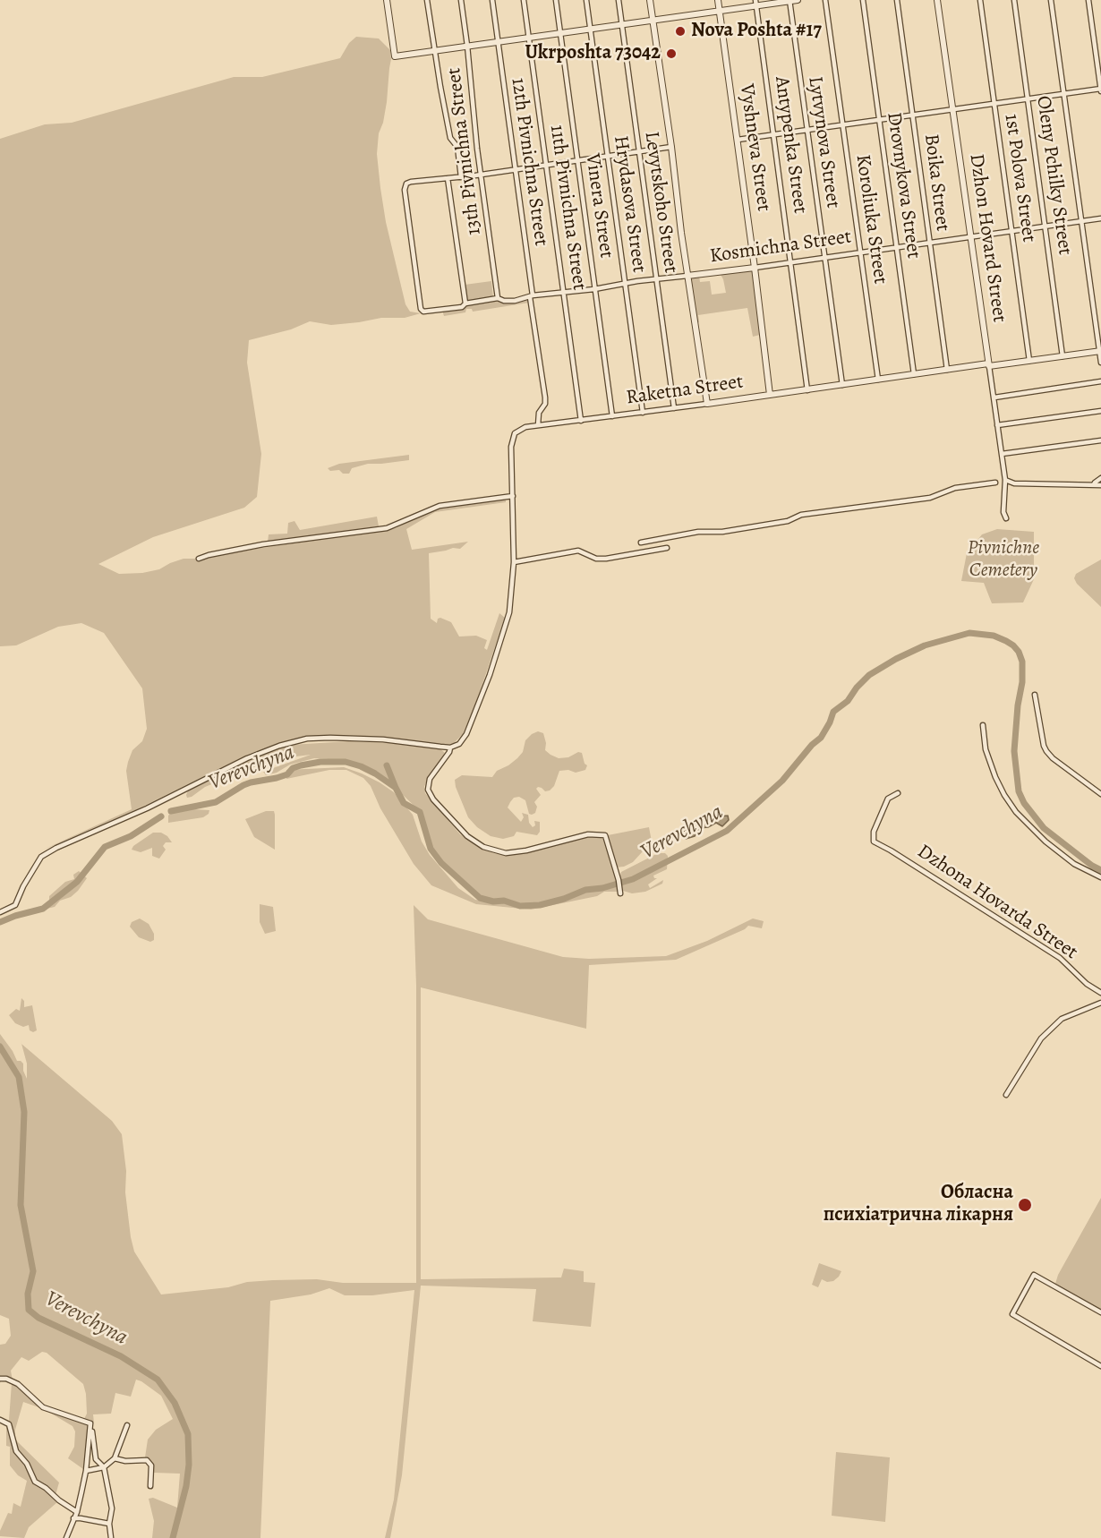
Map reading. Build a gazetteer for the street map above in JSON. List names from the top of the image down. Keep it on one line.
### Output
{"streets":{"street":["Lytvynova Street","Antypenka Street","Vyshneva Street","13th Pivnichna Street","12th Pivnichna Street","Oleny Pchilky Street","1st Polova Street","Boika Street","Drovnykova Street","Levytskoho Street","Hrydasova Street","Vinera Street","11th Pivnichna Street","Koroliuka Street","Dzhon Hovard Street","Kosmichna Street","Raketna Street","Dzhona Hovarda Street"]},"crossings":[["Lytvynova Street","Kosmichna Street"],["Lytvynova Street","Raketna Street"],["Antypenka Street","Kosmichna Street"],["Antypenka Street","Raketna Street"],["Vyshneva Street","Kosmichna Street"],["Vyshneva Street","Raketna Street"],["13th Pivnichna Street","Kosmichna Street"],["12th Pivnichna Street","Kosmichna Street"],["12th Pivnichna Street","Raketna Street"],["Oleny Pchilky Street","Kosmichna Street"],["Oleny Pchilky Street","Raketna Street"],["1st Polova Street","Kosmichna Street"],["1st Polova Street","Raketna Street"],["Boika Street","Kosmichna Street"],["Boika Street","Raketna Street"],["Drovnykova Street","Kosmichna Street"],["Drovnykova Street","Raketna Street"],["Levytskoho Street","Kosmichna Street"],["Levytskoho Street","Raketna Street"],["Hrydasova Street","Kosmichna Street"],["Hrydasova Street","Raketna Street"],["Vinera Street","Kosmichna Street"],["Vinera Street","Raketna Street"],["11th Pivnichna Street","Kosmichna Street"],["11th Pivnichna Street","Raketna Street"],["Koroliuka Street","Kosmichna Street"],["Koroliuka Street","Raketna Street"],["Dzhon Hovard Street","Kosmichna Street"],["Dzhon Hovard Street","Raketna Street"]],"water":["Verevchyna"],"parks":["Pivnichne Cemetery"],"places":["Nova Poshta #17","Ukrposhta 73042","Обласна психіатрична лікарня"]}
